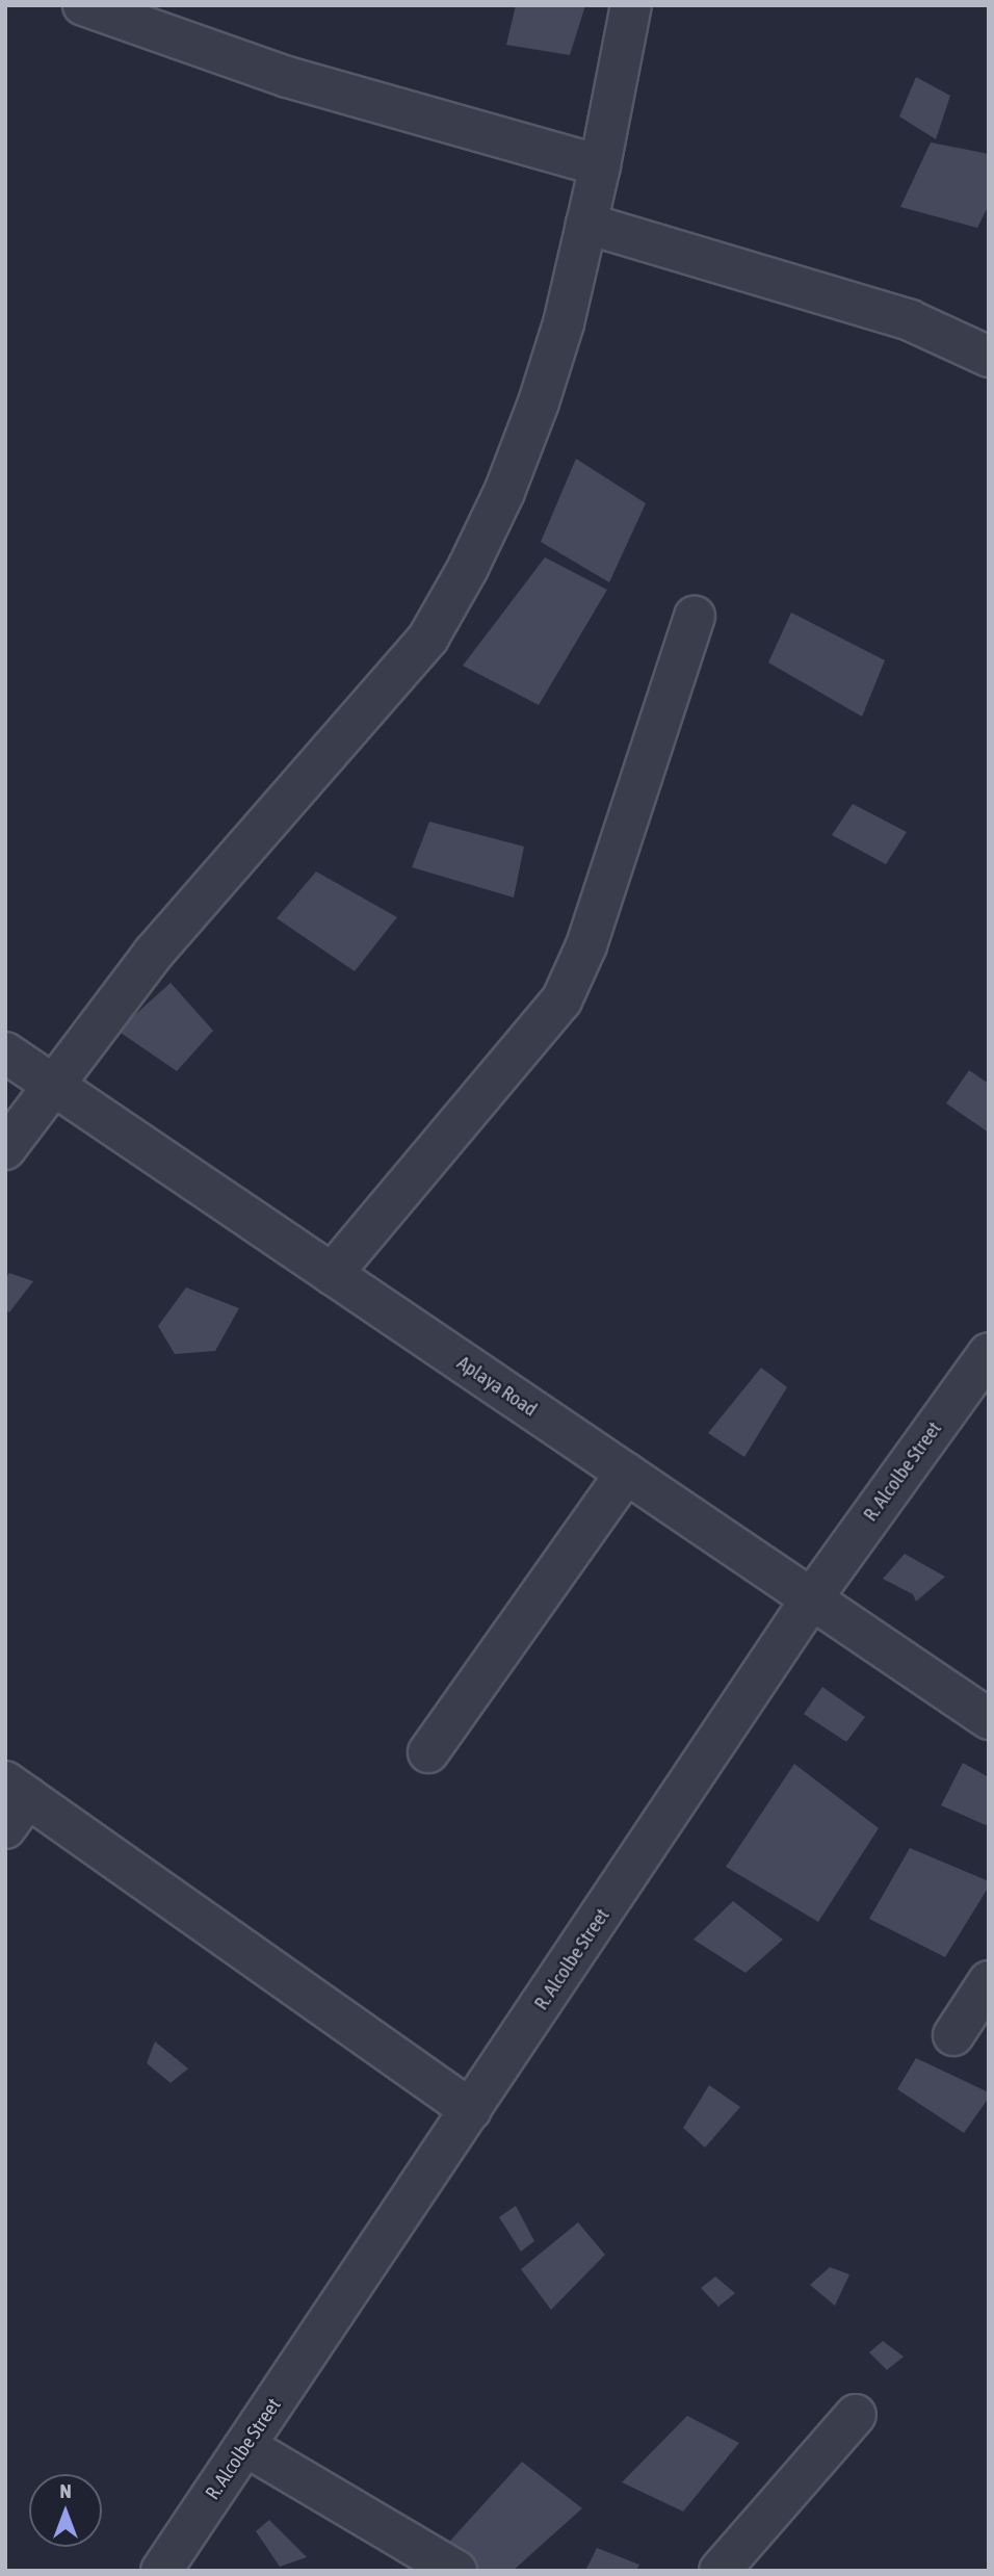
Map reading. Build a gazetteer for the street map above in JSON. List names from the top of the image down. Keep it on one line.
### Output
{"streets":{"street":["Aplaya Road","R. Alcolbe Street"]},"crossings":[["Aplaya Road","R. Alcolbe Street"]],"north":"top"}
